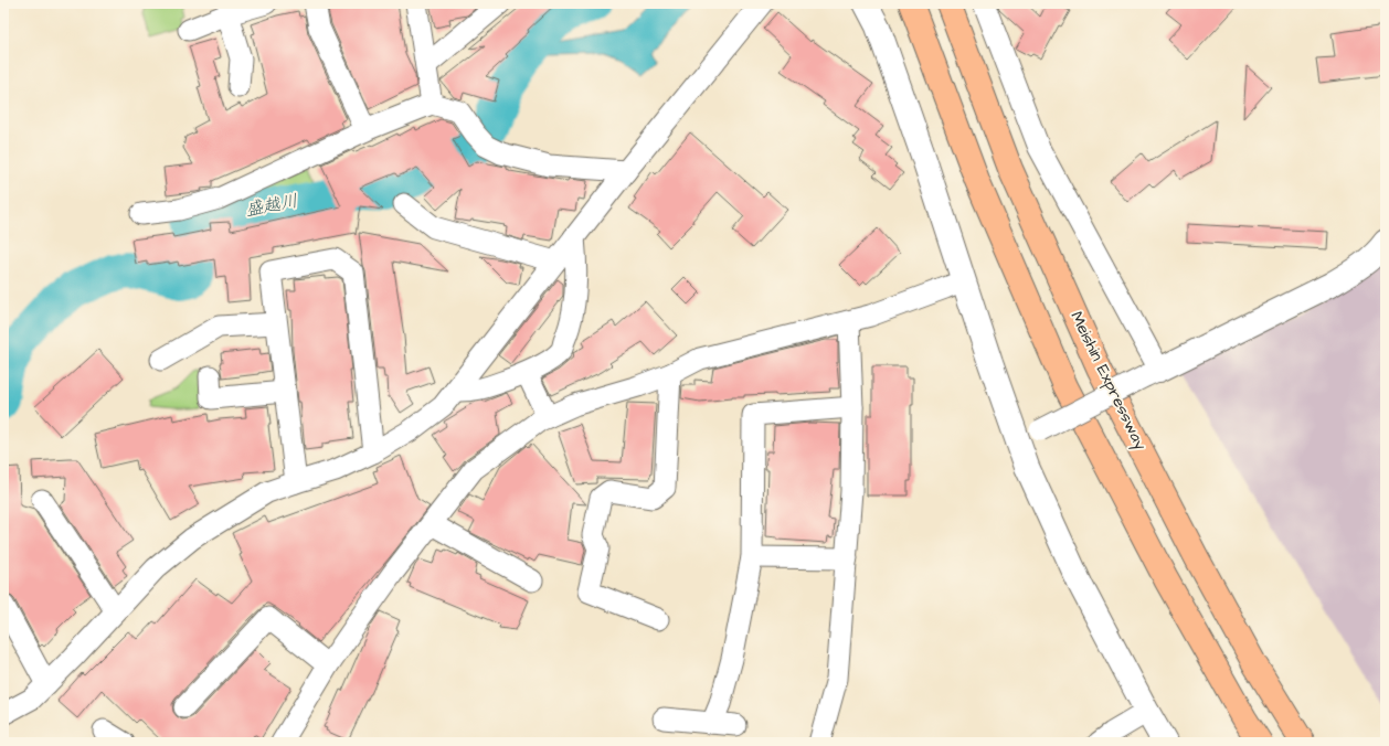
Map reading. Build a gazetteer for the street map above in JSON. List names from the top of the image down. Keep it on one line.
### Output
{"streets":{"highway":["Meishin Expressway"]},"water":["盛越川"]}
